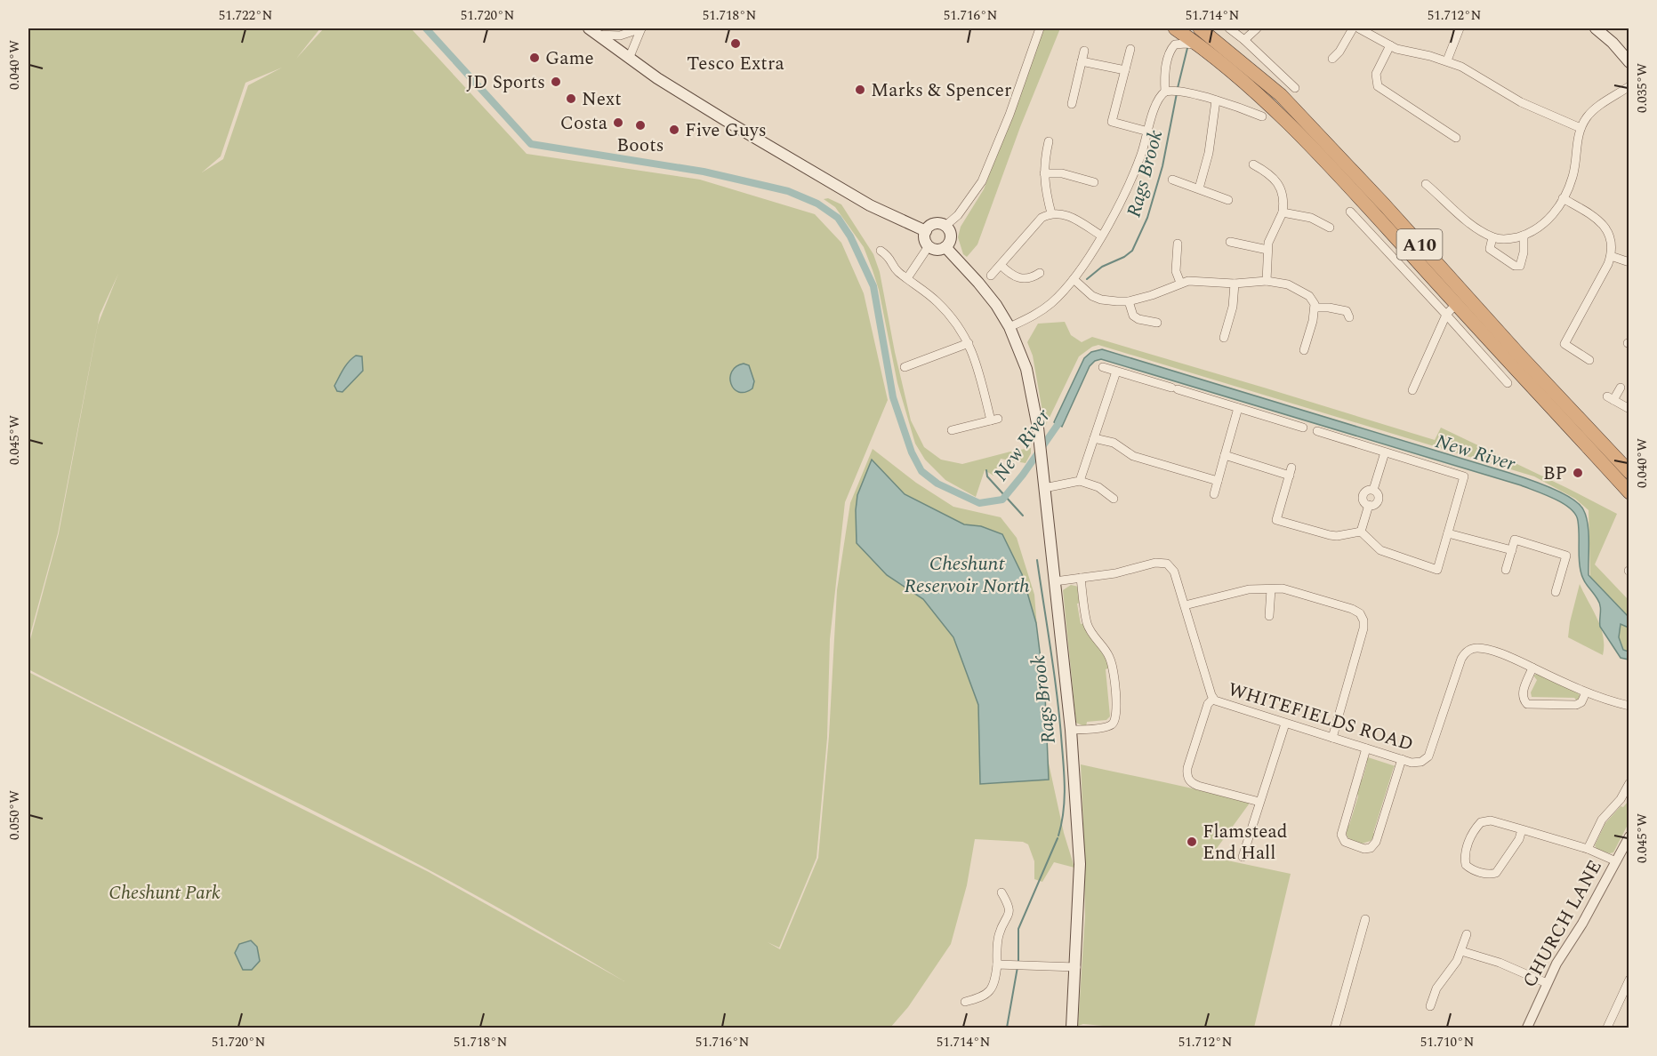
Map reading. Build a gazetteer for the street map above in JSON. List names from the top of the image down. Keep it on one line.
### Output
{"streets":{"highway":["A10"],"street":["WHITEFIELDS ROAD","CHURCH LANE"]},"water":["Rags Brook","New River","Cheshunt Reservoir North"],"parks":["Cheshunt Park"],"places":["Tesco Extra","Game","JD Sports","Marks & Spencer","Next","Costa","Boots","Five Guys","BP","Flamstead End Hall"],"coordinates":["51.722°N","51.720°N","51.718°N","51.716°N","51.714°N","51.712°N","0.040°W","0.035°W","0.045°W","0.050°W","51.710°N"]}
